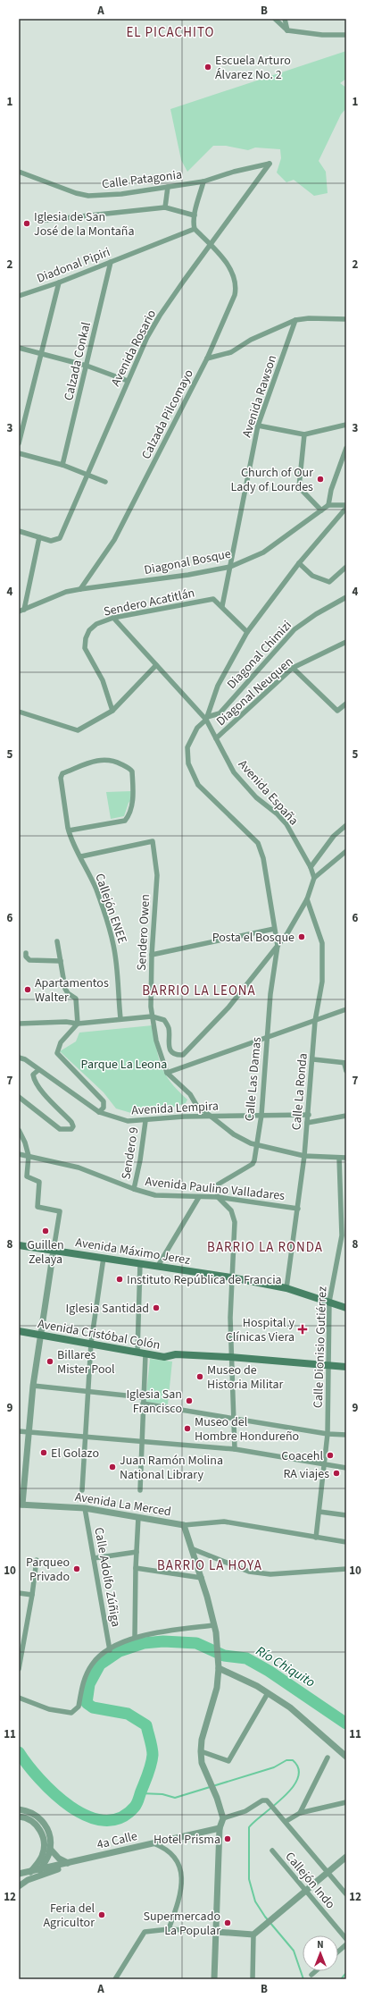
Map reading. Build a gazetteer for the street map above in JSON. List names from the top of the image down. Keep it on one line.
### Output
{"streets":{"main road":["Avenida Máximo Jerez","Avenida Cristóbal Colón"],"street":["Calle Patagonia","Diadonal Pipiri","Avenida Rosario","Calzada Conkal","Avenida Rawson","Calzada Pilcomayo","Diagonal Bosque","Sendero Acatitlán","Diagonal Chimizi","Diagonal Neuquen","Avenida España","Callejón ENEE","Sendero Owen","Calle Las Damas","Calle La Ronda","Avenida Lempira","Sendero 9","Avenida Paulino Valladares","Calle Dionisio Gutiérrez","Avenida La Merced","Calle Adolfo Zúñiga","4a Calle","Callejón Indo"]},"crossings":[["Calle Patagonia","Avenida Rosario"],["Diadonal Pipiri","Calzada Conkal"],["Diadonal Pipiri","Calzada Pilcomayo"],["Avenida Rosario","Calzada Pilcomayo"],["Avenida Rawson","Diagonal Bosque"],["Avenida Rawson","Sendero Acatitlán"],["Calzada Pilcomayo","Diagonal Bosque"],["Sendero Acatitlán","Avenida España"],["Diagonal Chimizi","Avenida España"],["Diagonal Chimizi","Calle Las Damas"],["Diagonal Neuquen","Avenida España"],["Avenida España","Calle Las Damas"],["Callejón ENEE","Sendero Owen"],["Sendero Owen","Calle Las Damas"],["Sendero Owen","Calle La Ronda"],["Sendero Owen","Avenida Lempira"],["Sendero Owen","Calle Dionisio Gutiérrez"],["Calle Las Damas","Avenida Lempira"],["Calle Las Damas","Avenida Paulino Valladares"],["Calle La Ronda","Avenida Lempira"],["Calle La Ronda","Avenida Paulino Valladares"],["Calle La Ronda","Avenida Máximo Jerez"],["Avenida Lempira","Sendero 9"],["Sendero 9","Avenida Paulino Valladares"],["Avenida Máximo Jerez","Calle Dionisio Gutiérrez"],["Avenida Cristóbal Colón","Calle Dionisio Gutiérrez"],["Calle Dionisio Gutiérrez","Avenida La Merced"],["Avenida La Merced","Calle Adolfo Zúñiga"]],"districts":["EL PICACHITO","BARRIO LA LEONA","BARRIO LA RONDA","BARRIO LA HOYA"],"water":["Río Chiquito"],"parks":["Parque La Leona"],"places":{"other":["Escuela Arturo Álvarez No. 2","Iglesia de San José de la Montaña","Church of Our Lady of Lourdes","Posta el Bosque","Apartamentos Walter","Guillen Zelaya","Instituto República de Francia","Iglesia Santidad","Billares Mister Pool","Museo de Historia Militar","Iglesia San Francisco","Museo del Hombre Hondureño","El Golazo","Coacehl","Juan Ramón Molina National Library","RA viajes","Parqueo Privado","Hotel Prisma","Feria del Agricultor","Supermercado La Popular"],"health":["Hospital y Clínicas Viera"]},"north":"top","grid":{"columns":["A","B"],"rows":["1","2","3","4","5","6","7","8","9","10","11","12"]}}
